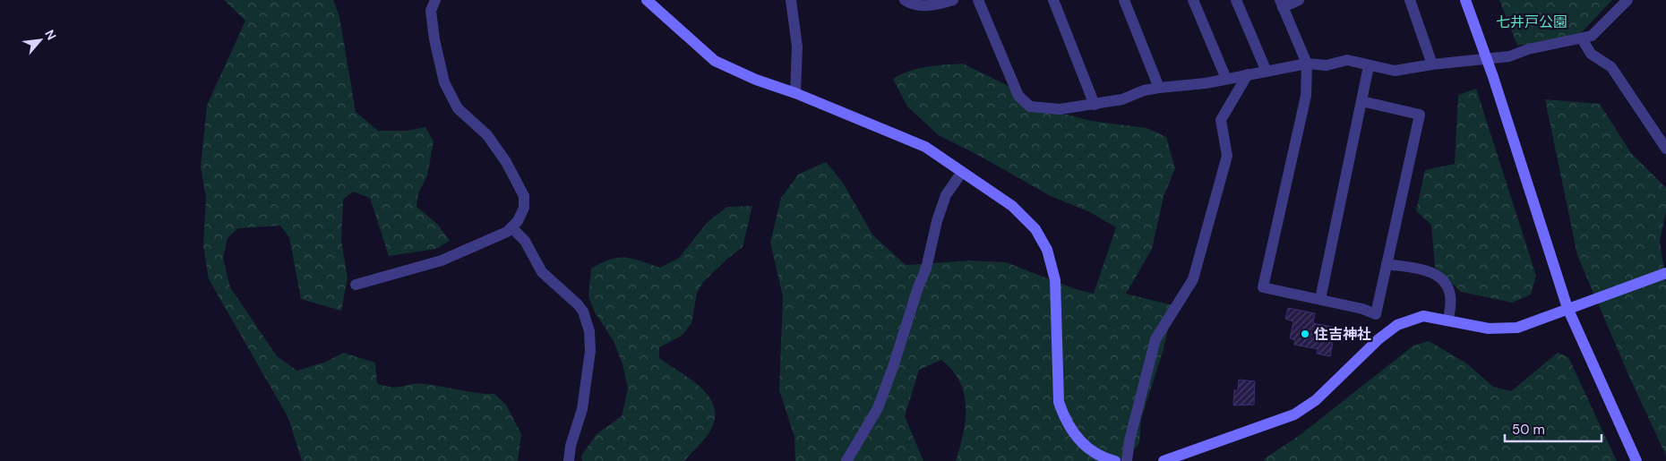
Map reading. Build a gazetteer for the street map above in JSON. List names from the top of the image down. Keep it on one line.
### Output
{"parks":["七井戸公園"],"places":["住吉神社"],"scale_bar":"50 m","north":"top right"}
